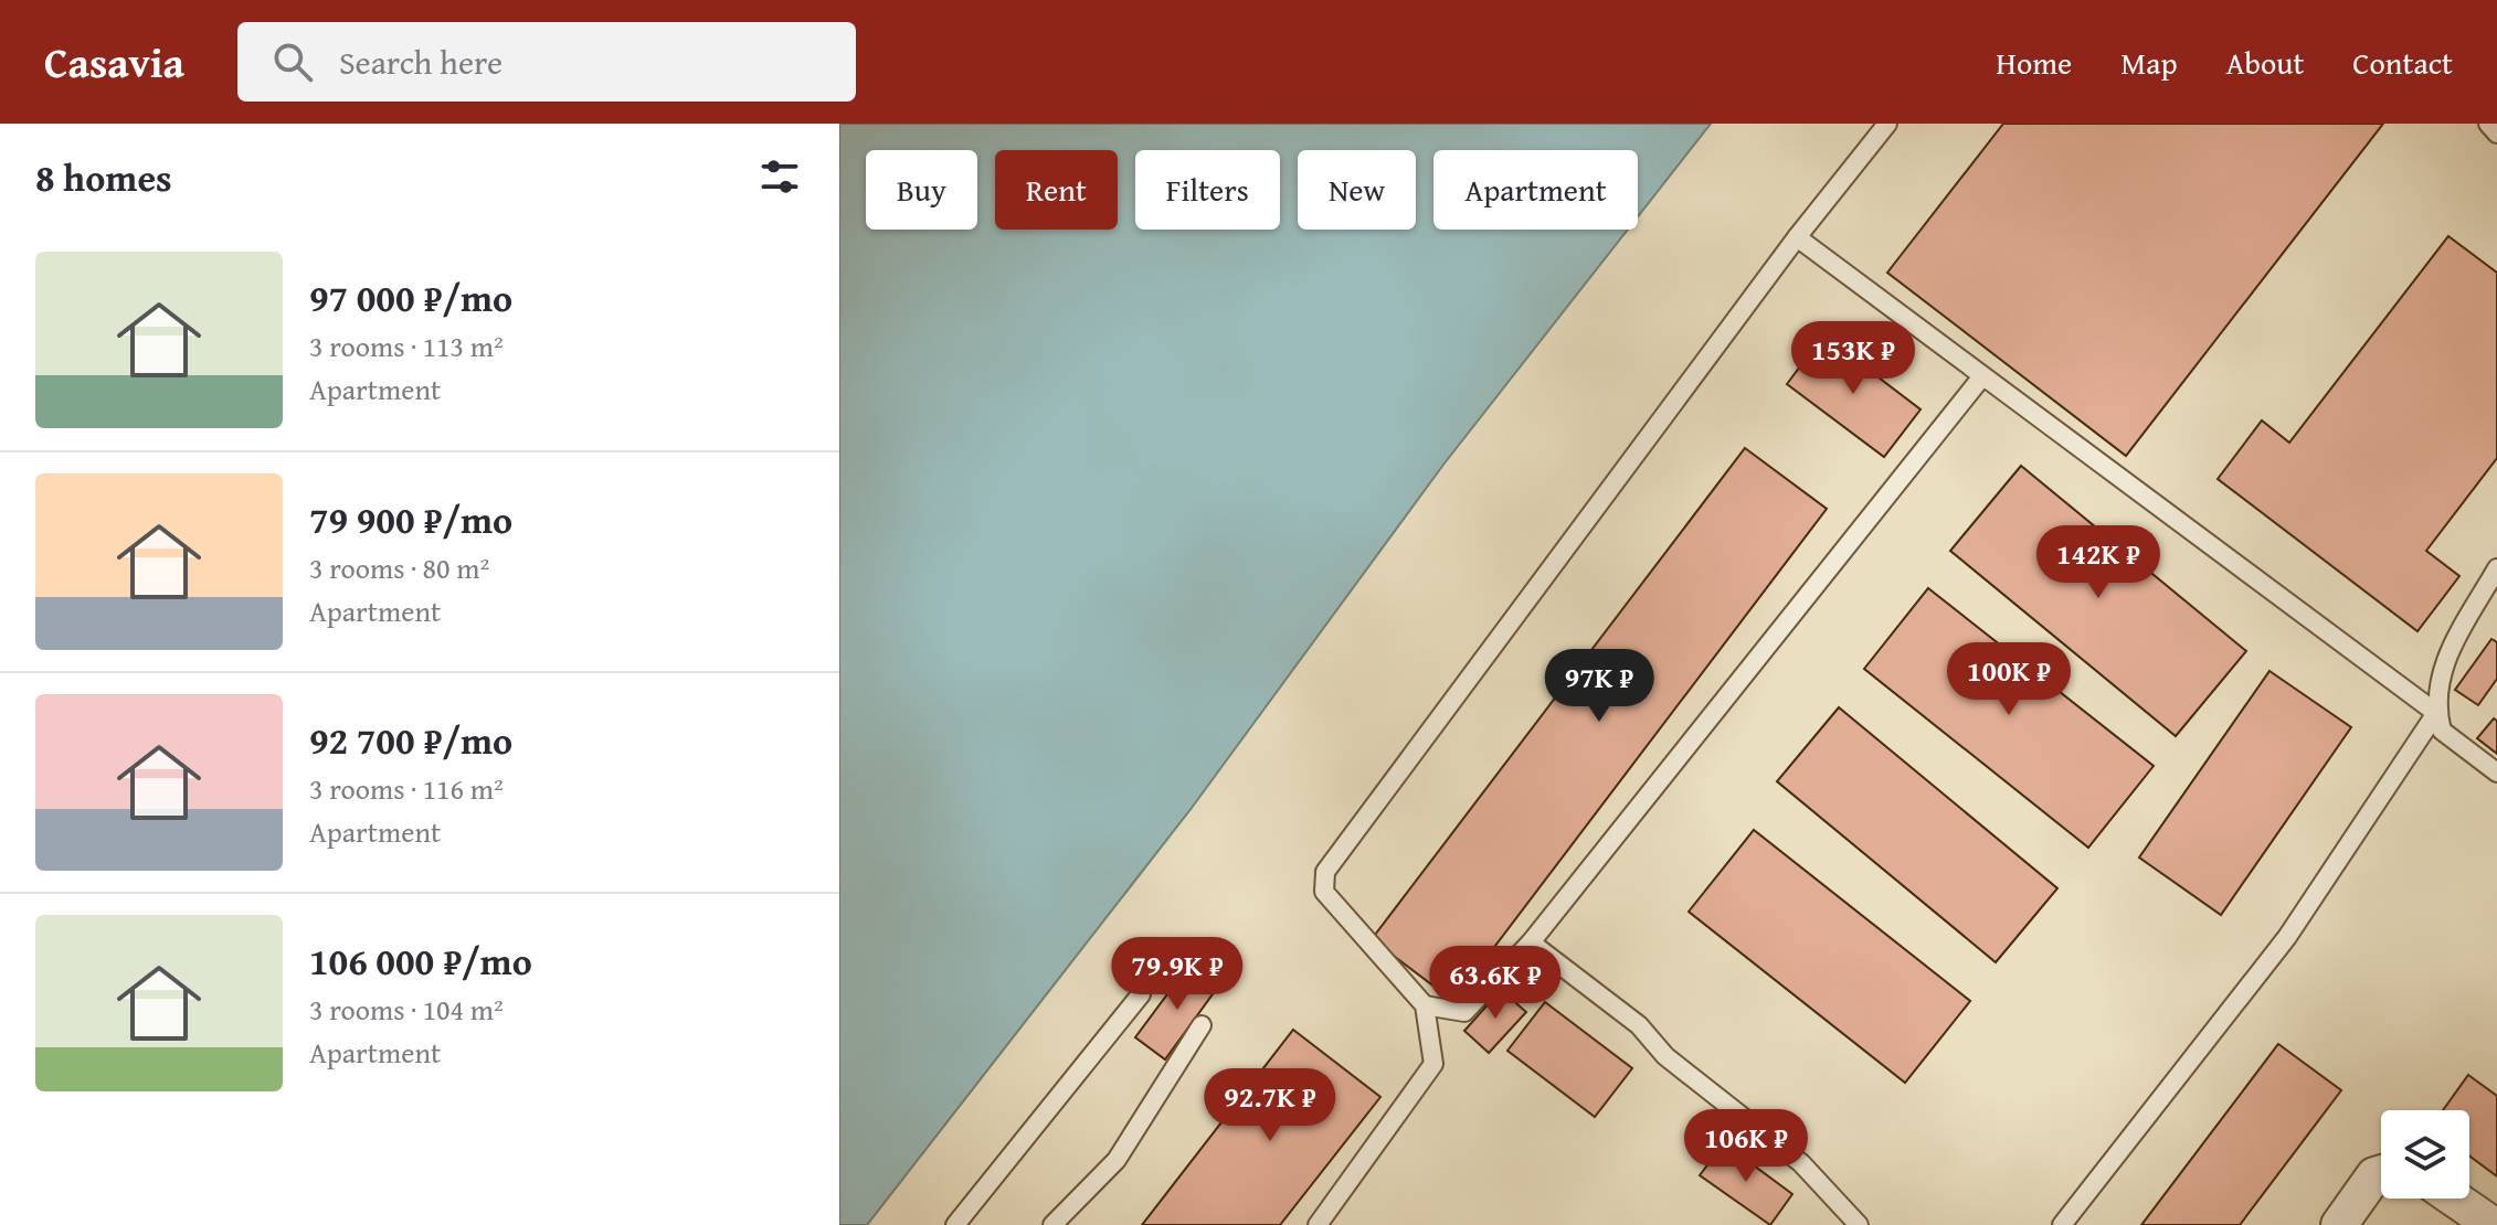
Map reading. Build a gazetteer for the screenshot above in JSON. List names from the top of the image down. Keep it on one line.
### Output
{"page":{"header":"Casavia","search":"Search here","nav":["Home","Map","About","Contact"],"heading":"8 homes","chip":["Buy","Rent","Filters","New","Apartment"],"list":[{"name":"97 000 ₽/mo","note":"3 rooms · 113 m² · Apartment"},{"name":"79 900 ₽/mo","note":"3 rooms · 80 m² · Apartment"},{"name":"92 700 ₽/mo","note":"3 rooms · 116 m² · Apartment"},{"name":"106 000 ₽/mo","note":"3 rooms · 104 m² · Apartment"}],"price":["153K ₽","142K ₽","100K ₽","97K ₽","79.9K ₽","63.6K ₽","92.7K ₽","106K ₽"]}}
